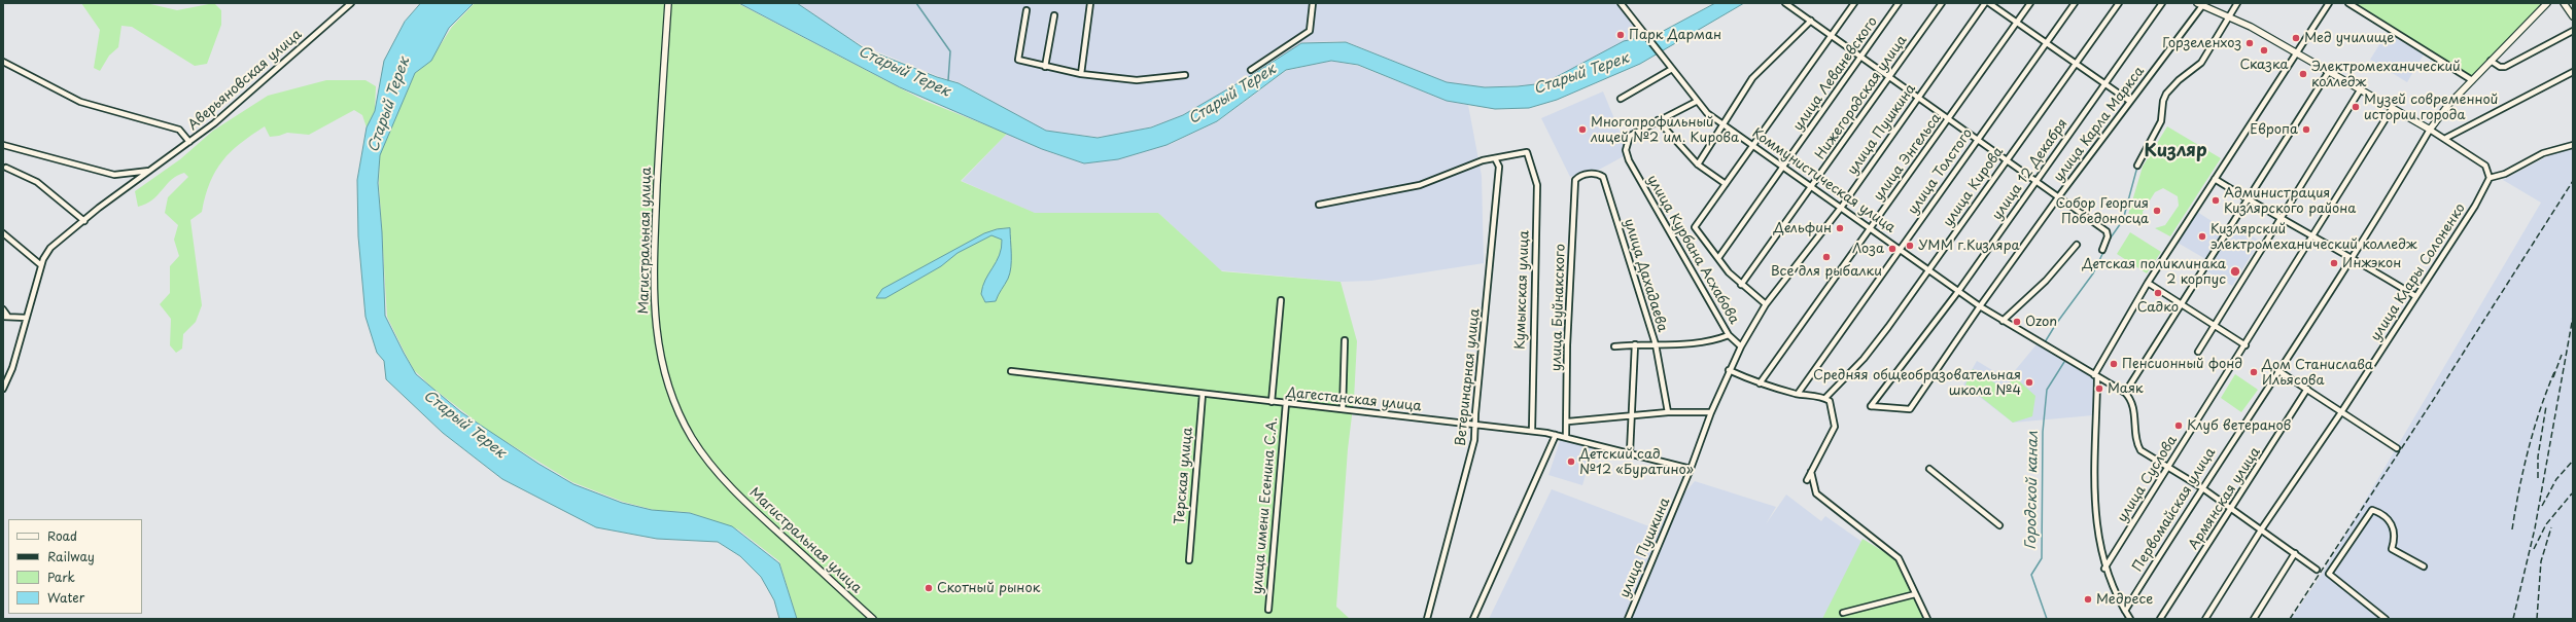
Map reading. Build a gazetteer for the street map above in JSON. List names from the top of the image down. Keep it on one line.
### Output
{"streets":{"main road":["Магистральная улица","Первомайская улица"],"street":["улица Леваневского","Аверьяновская улица","Нижегородская улица","улица Карла Маркса","улица Пушкина","улица Энгельса","улица 12 Декабря","улица Толстого","Коммунистическая улица","улица Кирова","улица Курбана Асхабова","улица Клары Солоненко","улица Дахадаева","Кумыкская улица","улица Буйнакского","Ветеринарная улица","Дагестанская улица","Терская улица","улица Суслова","Армянская улица","улица имени Есенина С.А."]},"crossings":[["улица Леваневского","Коммунистическая улица"],["Нижегородская улица","Коммунистическая улица"],["улица Карла Маркса","улица 12 Декабря"],["улица Карла Маркса","Коммунистическая улица"],["улица Пушкина","Коммунистическая улица"],["улица Пушкина","улица Курбана Асхабова"],["улица Пушкина","Дагестанская улица"],["улица Энгельса","Коммунистическая улица"],["улица 12 Декабря","Коммунистическая улица"],["улица Толстого","Коммунистическая улица"],["Коммунистическая улица","улица Кирова"],["улица Дахадаева","улица Буйнакского"],["Кумыкская улица","Ветеринарная улица"],["Кумыкская улица","Дагестанская улица"],["улица Буйнакского","Дагестанская улица"],["Ветеринарная улица","Дагестанская улица"],["Дагестанская улица","Терская улица"],["Дагестанская улица","улица имени Есенина С.А."]],"districts":["Кизляр"],"water":["Старый Терек","Городской канал"],"places":["Парк Дарман","Мед училище","Горзеленхоз","Сказка","Электромеханический колледж","Музей современной истории города","Многопрофильный лицей №2 им. Кирова","Европа","Администрация Кизлярского района","Собор Георгия Победоносца","Дельфин","Кизлярский электромеханический колледж","УММ г.Кизляра","Лоза","Все для рыбалки","Инжэкон","Детская поликлинака 2 корпус","Садко","Ozon","Пенсионный фонд","Дом Станислава Ильясова","Средняя общеобразовательная школа №4","Маяк","Клуб ветеранов","Детский сад №12 «Буратино»","Скотный рынок","Медресе"],"legend":["Road","Railway","Park","Water"]}
